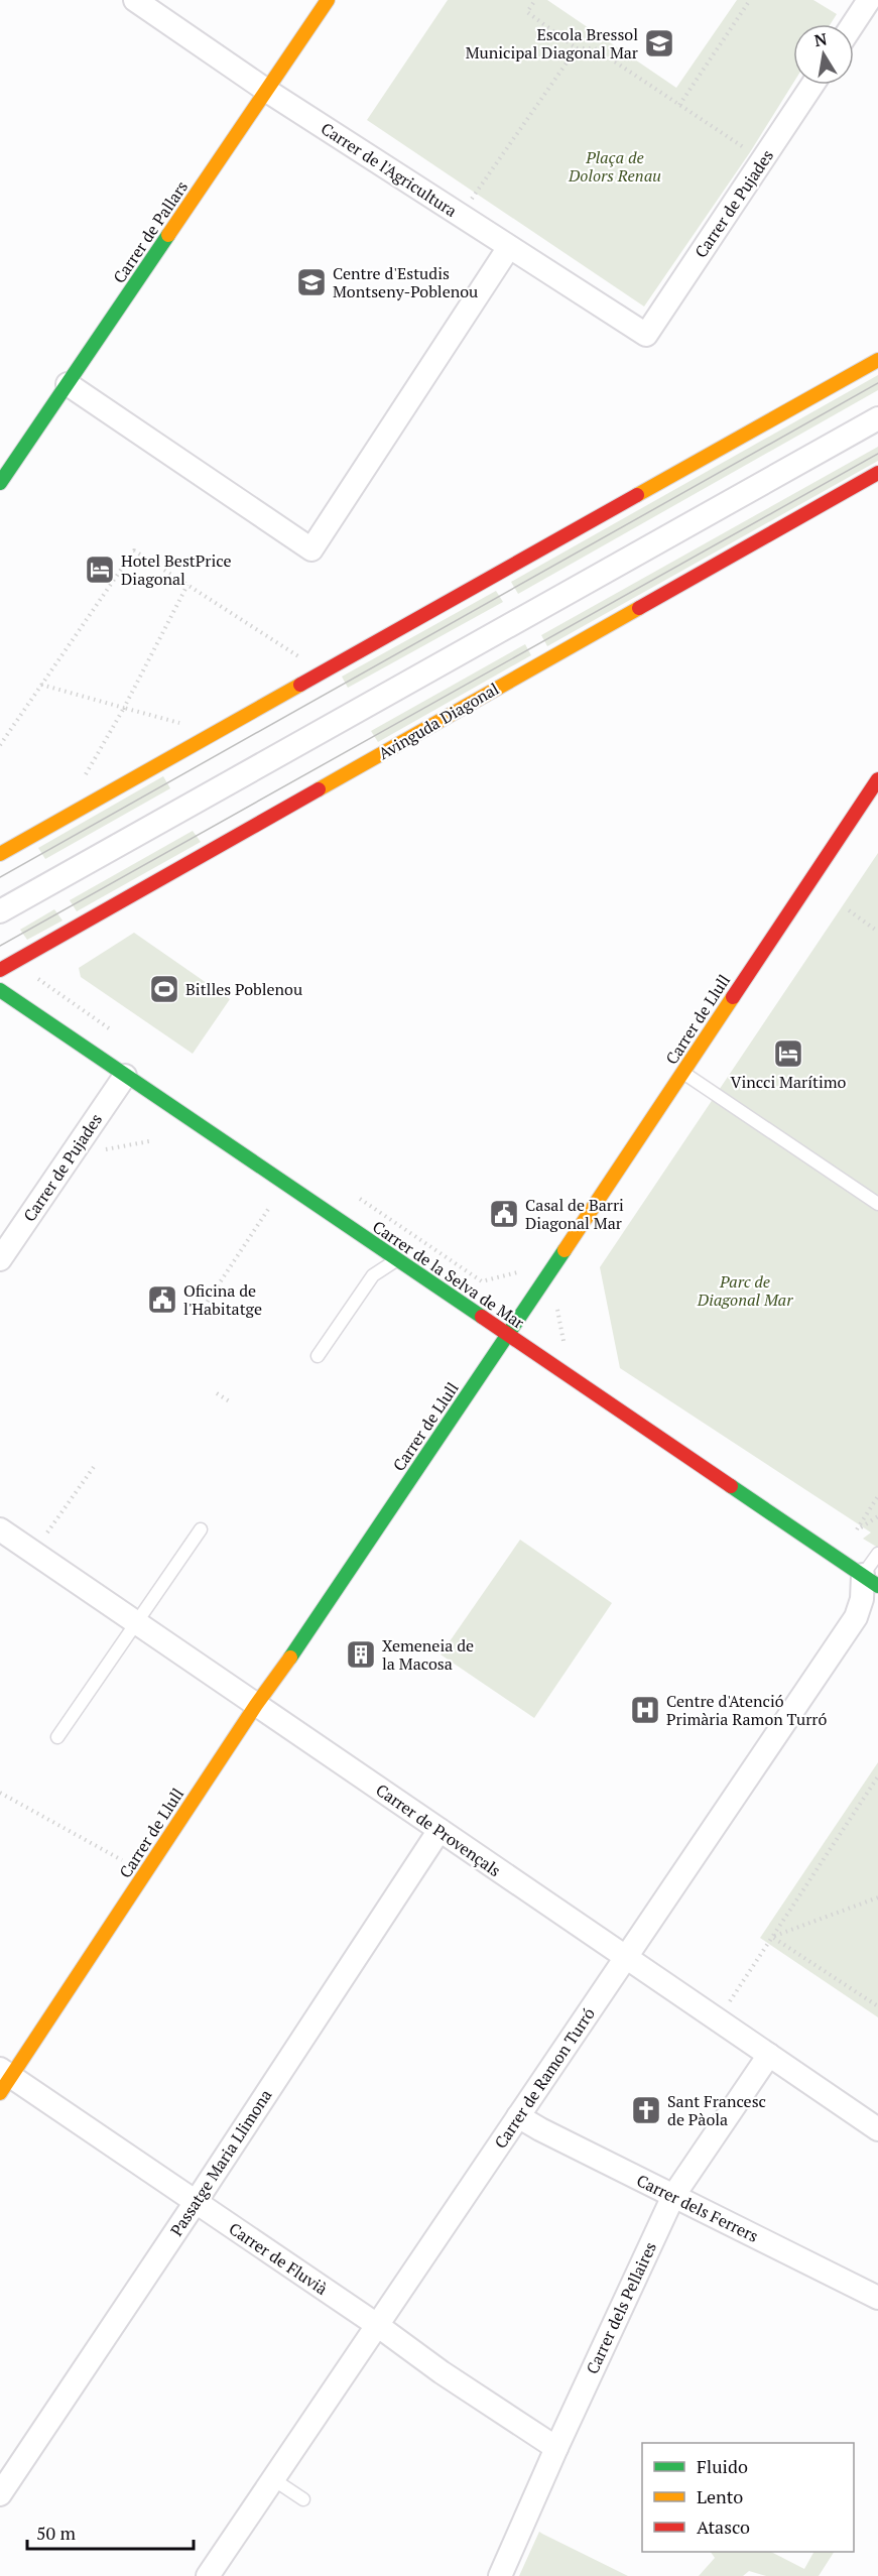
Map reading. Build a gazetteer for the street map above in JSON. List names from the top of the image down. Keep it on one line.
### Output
{"streets":{"street":["Carrer de l'Agricultura","Carrer de Pujades","Carrer de Pallars","Avinguda Diagonal","Carrer de Llull","Carrer de la Selva de Mar","Carrer de Provençals","Carrer de Ramon Turró","Passatge Maria Llimona","Carrer dels Ferrers","Carrer de Fluvià","Carrer dels Pellaires"]},"crossings":[["Carrer de l'Agricultura","Carrer de Pujades"],["Carrer de l'Agricultura","Carrer de Pallars"],["Carrer de Pujades","Carrer de la Selva de Mar"],["Carrer de Llull","Carrer de la Selva de Mar"],["Carrer de Llull","Carrer de Provençals"],["Carrer de Llull","Carrer de Fluvià"],["Carrer de la Selva de Mar","Carrer de Ramon Turró"],["Carrer de Provençals","Carrer de Ramon Turró"],["Carrer de Provençals","Passatge Maria Llimona"],["Carrer de Provençals","Carrer dels Pellaires"],["Carrer de Ramon Turró","Carrer dels Ferrers"],["Carrer de Ramon Turró","Carrer de Fluvià"],["Passatge Maria Llimona","Carrer de Fluvià"],["Carrer dels Ferrers","Carrer dels Pellaires"],["Carrer de Fluvià","Carrer dels Pellaires"]],"parks":["Plaça de Dolors Renau","Parc de Diagonal Mar"],"places":{"school or university":["Escola Bressol Municipal Diagonal Mar","Centre d'Estudis Montseny-Poblenou"],"hotel":["Hotel BestPrice Diagonal","Vincci Marítimo"],"sports":["Bitlles Poblenou"],"public building":["Casal de Barri Diagonal Mar","Oficina de l'Habitatge"],"building":["Xemeneia de la Macosa"],"hospital":["Centre d'Atenció Primària Ramon Turró"],"church":["Sant Francesc de Pàola"]},"legend":["Fluido","Lento","Atasco"],"scale_bar":"50 m","north":"top"}
